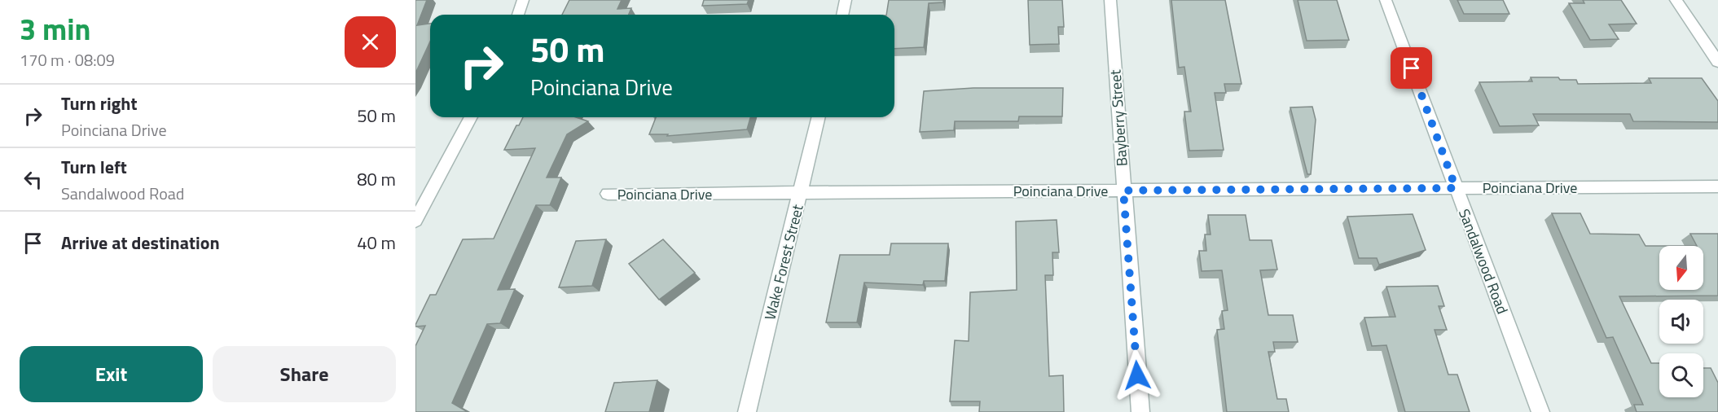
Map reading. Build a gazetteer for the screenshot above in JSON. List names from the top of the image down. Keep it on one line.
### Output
{"streets":{"street":["Bayberry Street","Poinciana Drive","Sandalwood Road","Wake Forest Street"]},"crossings":[["Bayberry Street","Poinciana Drive"],["Poinciana Drive","Sandalwood Road"],["Poinciana Drive","Wake Forest Street"]],"north":"bottom","page":{"heading":["3 min","170 m · 08:09"],"turn":["50 m","Poinciana Drive"],"list":[{"name":"Turn right","note":"Poinciana Drive","value":"50 m"},{"name":"Turn left","note":"Sandalwood Road","value":"80 m"},{"name":"Arrive at destination","value":"40 m"}],"buttons":["Exit","Share"]}}
